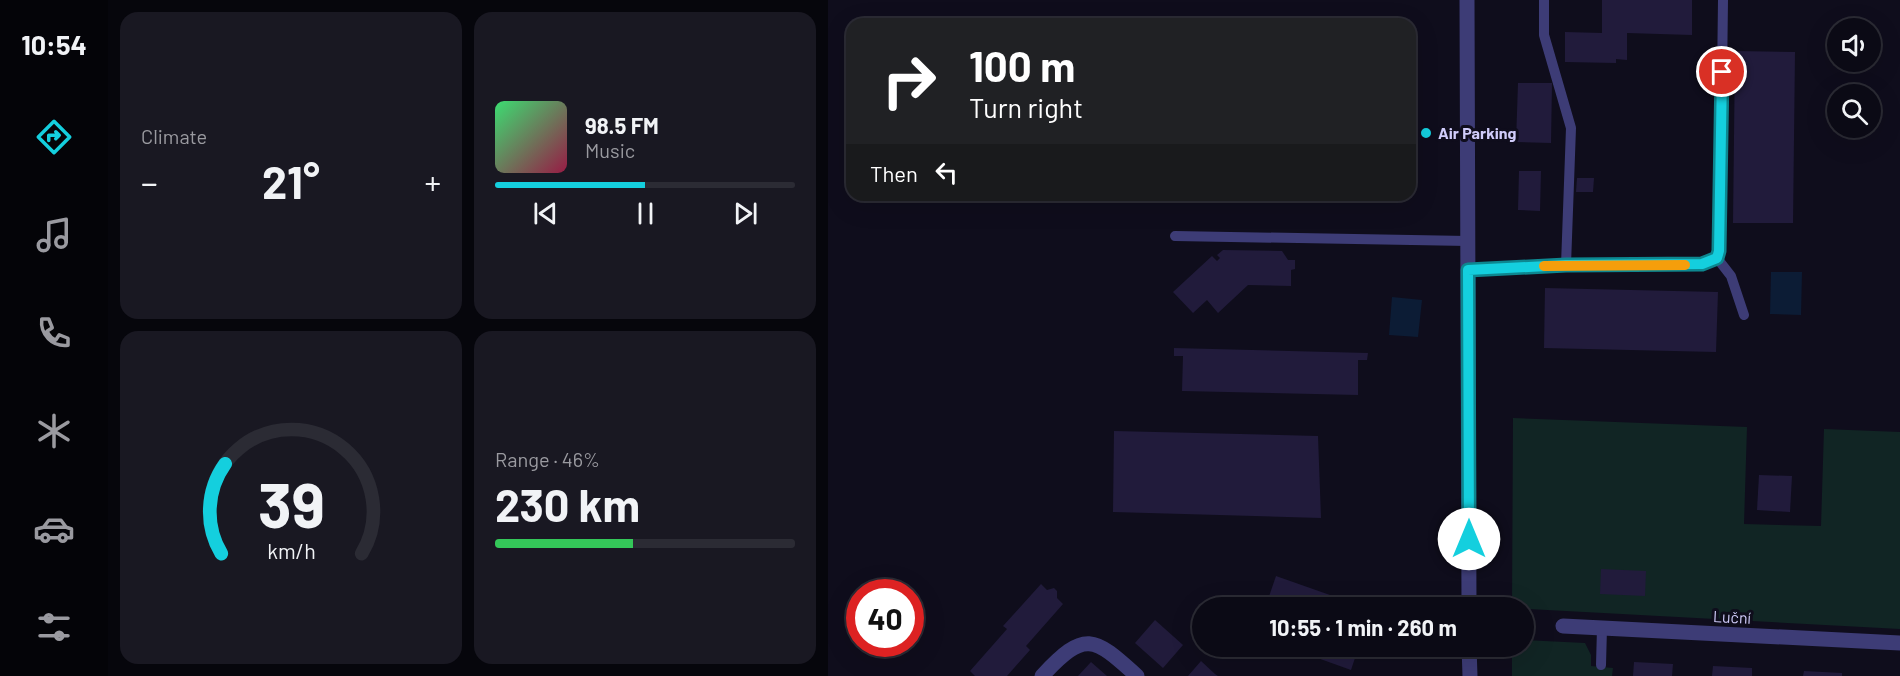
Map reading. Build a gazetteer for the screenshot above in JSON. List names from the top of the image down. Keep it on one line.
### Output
{"streets":{"street":["Luční"]},"places":["Air Parking"],"page":{"tabs":"10:54","tile":["Climate",["Range · 46%","230 km"]],"turn":["100 m","Turn right"],"song":["98.5 FM","Music"],"then":"Then","heat":["−","21°","+"],"limit":"40","trip":"10:55 · 1 min · 260 m","gauge":["39","km/h"]}}
